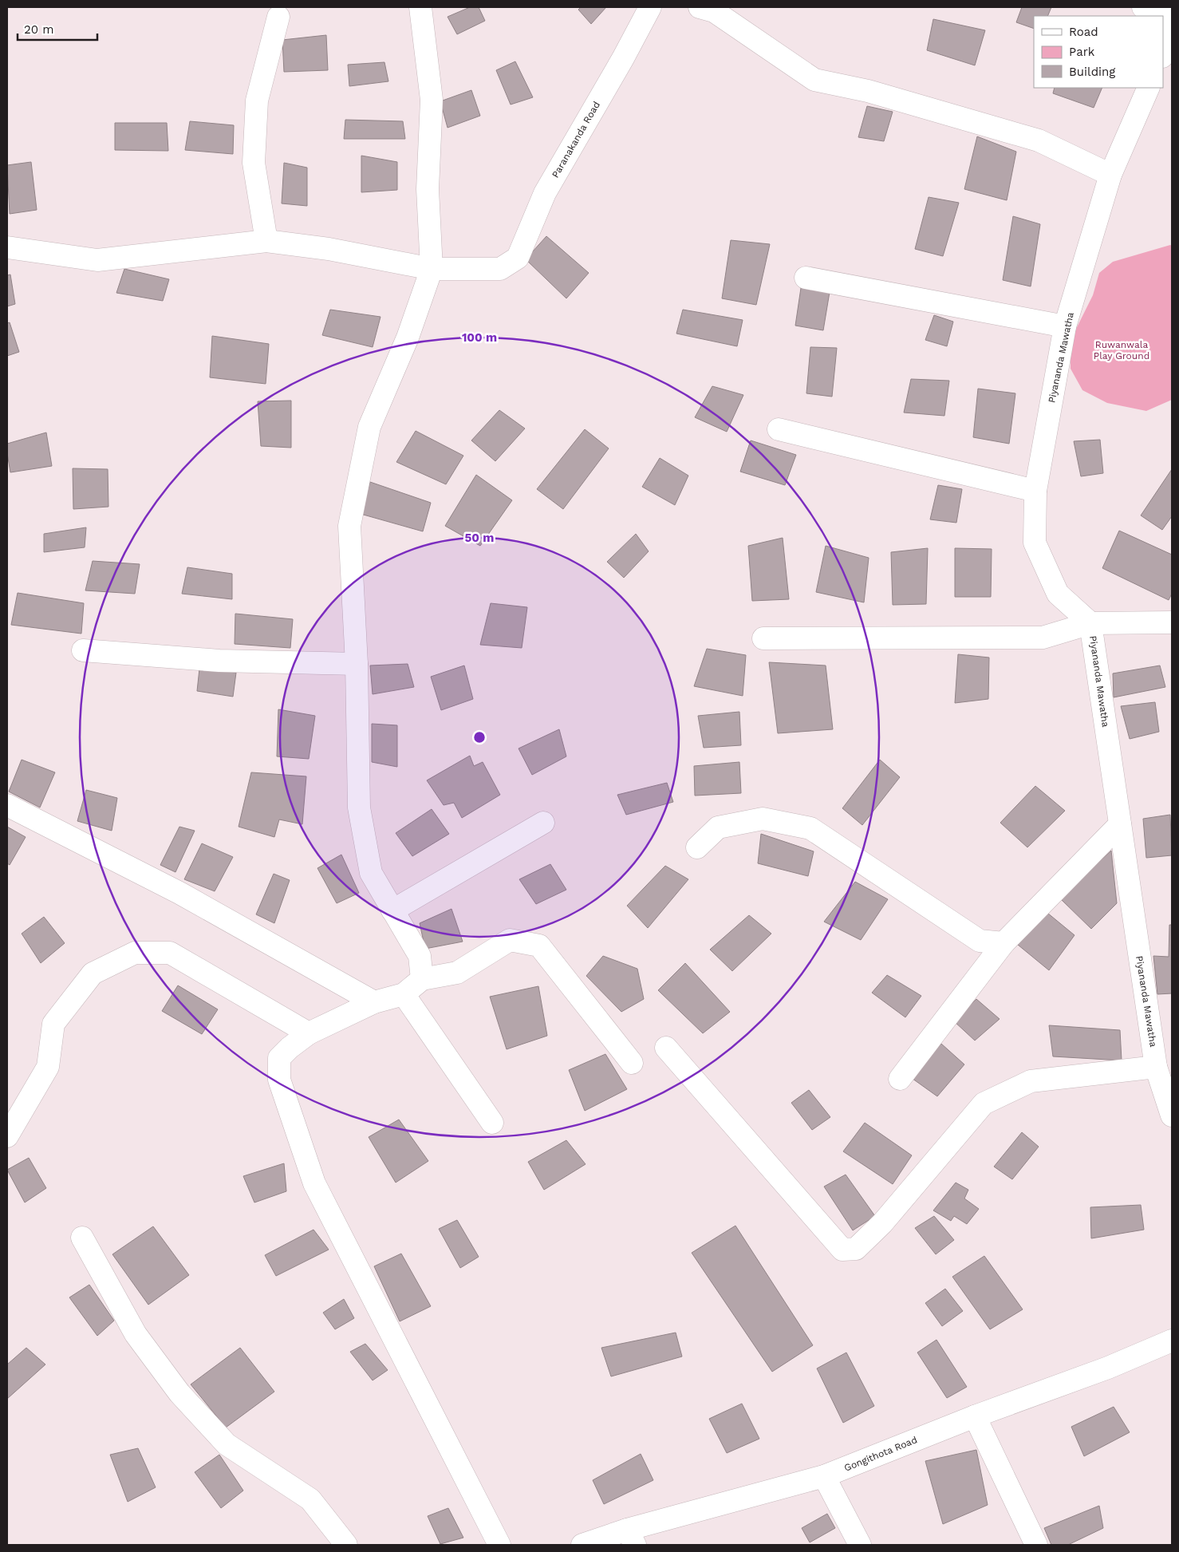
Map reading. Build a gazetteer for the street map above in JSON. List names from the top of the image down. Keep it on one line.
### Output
{"streets":{"street":["Paranakanda Road","Piyananda Mawatha","Gongithota Road"]},"parks":["Ruwanwala Play Ground"],"legend":["Road","Park","Building"],"scale_bar":"20 m","rings":["100 m","50 m"]}
